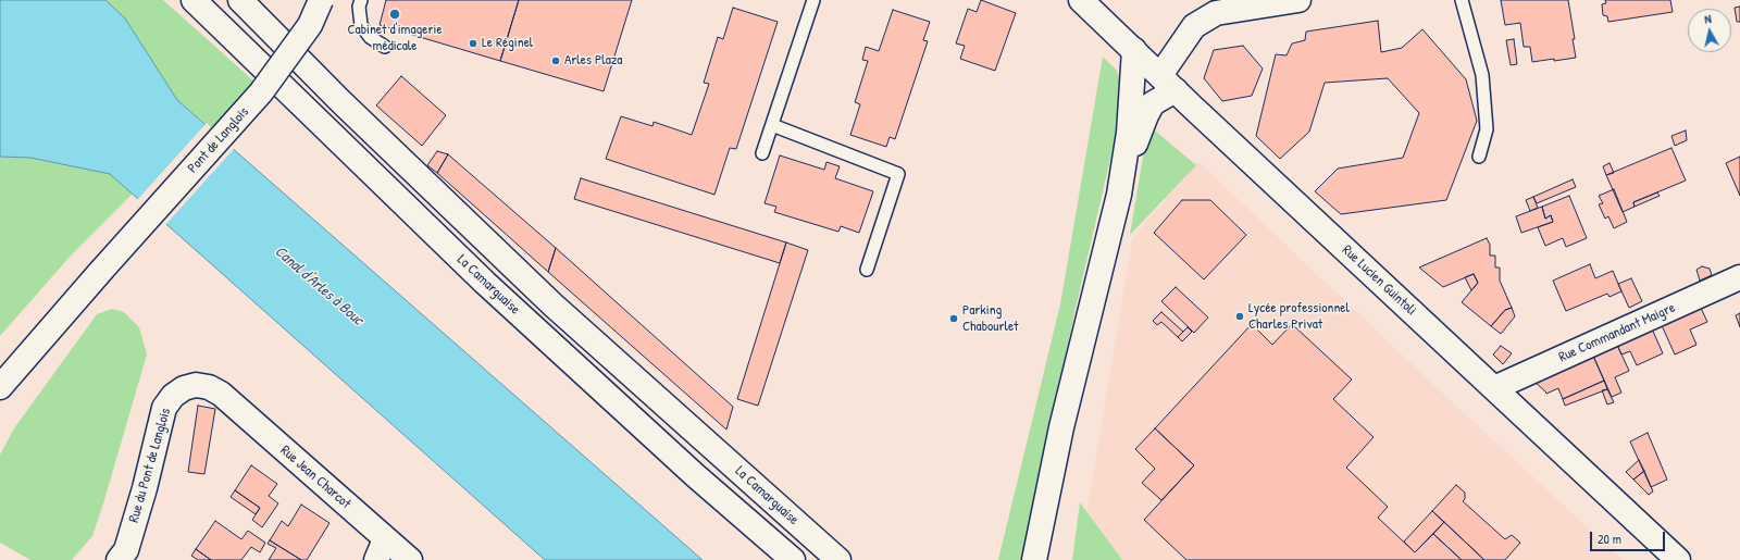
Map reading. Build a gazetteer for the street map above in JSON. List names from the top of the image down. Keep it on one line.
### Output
{"streets":{"main road":["Pont de Langlois","Rue Lucien Guintoli","La Camarguaise","Rue Commandant Maigre","Rue du Pont de Langlois","Rue Jean Charcot"]},"crossings":[["Rue Lucien Guintoli","Rue Commandant Maigre"],["Rue du Pont de Langlois","Rue Jean Charcot"]],"water":["Canal d'Arles à Bouc"],"places":["Cabinet d'imagerie médicale","Le Réginel","Arles Plaza","Lycée professionnel Charles Privat","Parking Chabourlet"],"scale_bar":"20 m","north":"top"}
